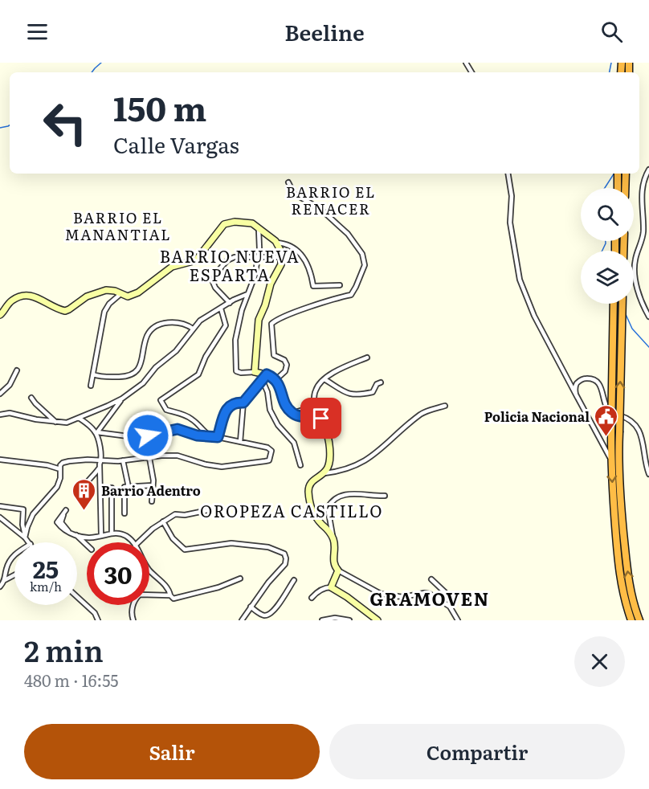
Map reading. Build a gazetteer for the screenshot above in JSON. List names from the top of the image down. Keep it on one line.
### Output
{"districts":["BARRIO EL RENACER","BARRIO EL MANANTIAL","BARRIO NUEVA ESPARTA","OROPEZA CASTILLO","GRAMOVEN"],"places":{"public building":["Policia Nacional"],"building":["Barrio Adentro"]},"page":{"header":"Beeline","turn":["150 m","Calle Vargas"],"speed":"25 km/h","limit":"30","heading":["2 min","480 m · 16:55"],"buttons":["Salir","Compartir"]}}
